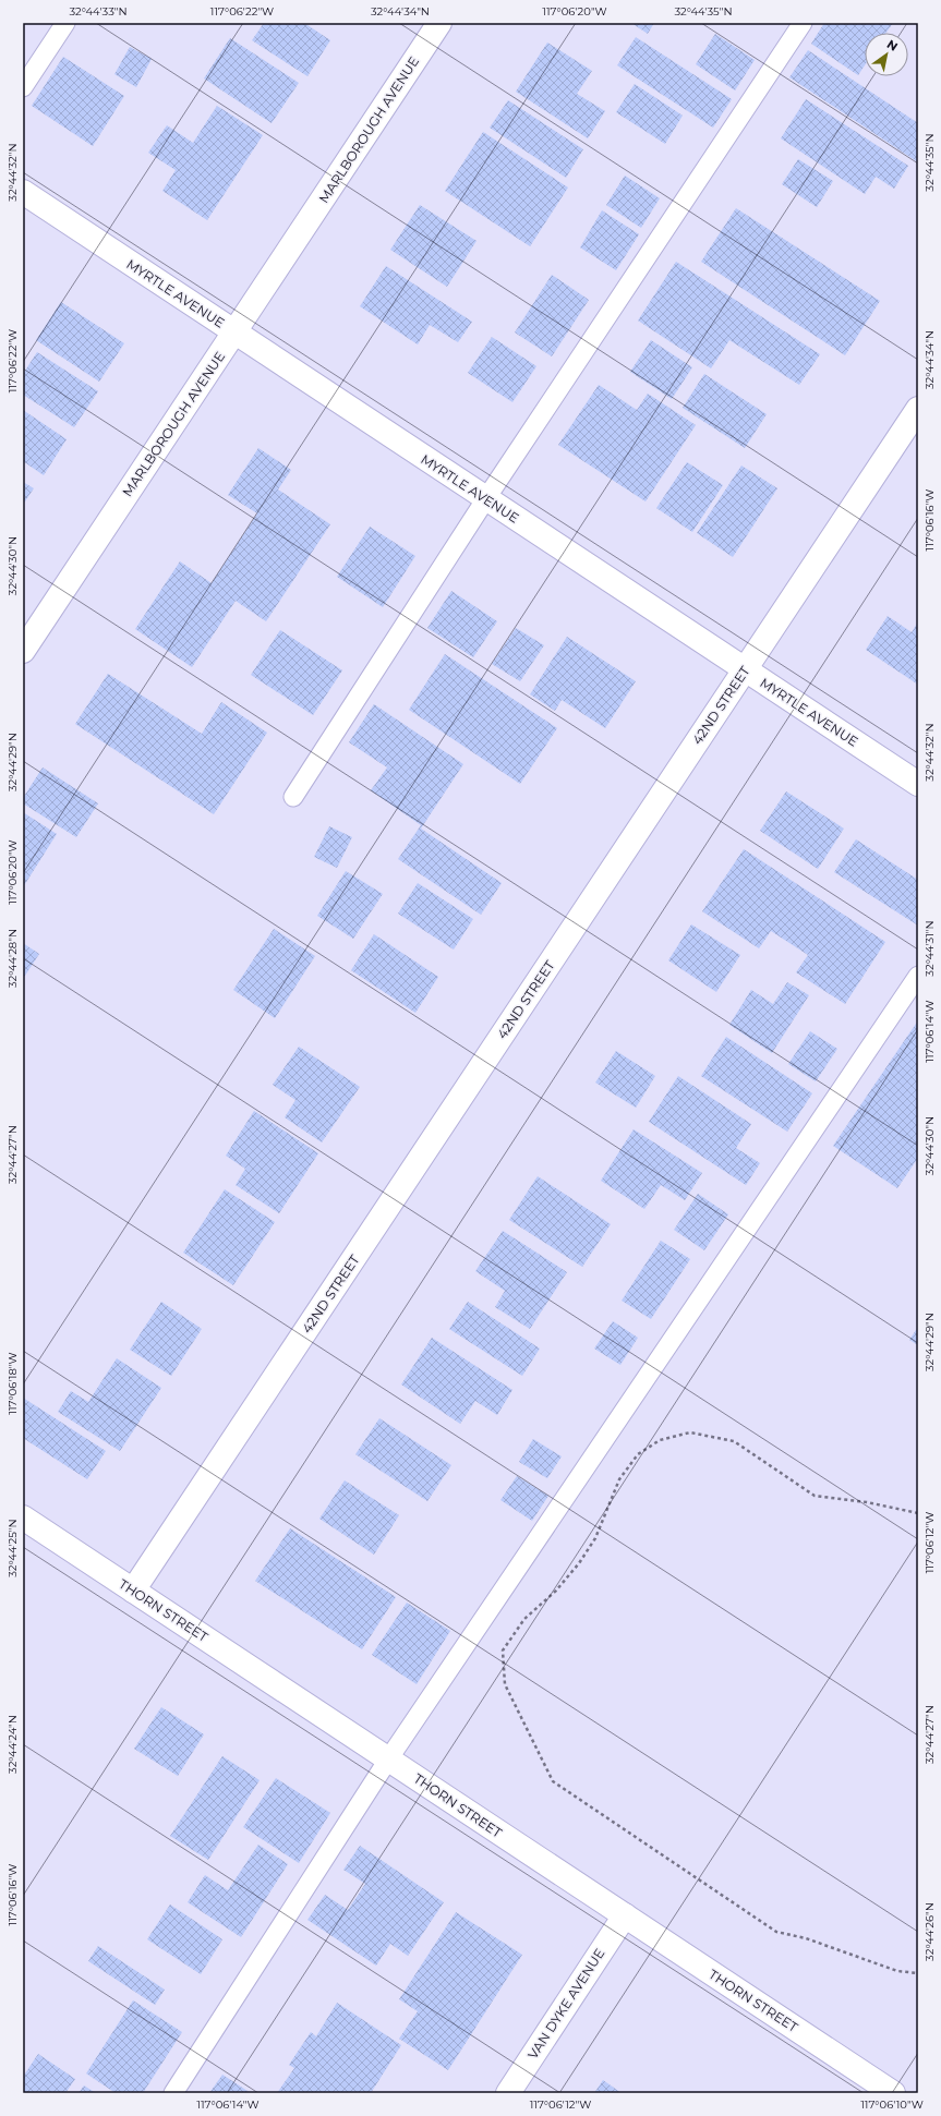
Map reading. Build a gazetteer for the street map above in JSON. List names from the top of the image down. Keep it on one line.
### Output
{"streets":{"street":["MARLBOROUGH AVENUE","MYRTLE AVENUE","42ND STREET","THORN STREET","VAN DYKE AVENUE"]},"crossings":[["MARLBOROUGH AVENUE","MYRTLE AVENUE"],["MYRTLE AVENUE","42ND STREET"],["42ND STREET","THORN STREET"],["THORN STREET","VAN DYKE AVENUE"]],"north":"top right","coordinates":["32°44'33\"N","117°06'22\"W","32°44'34\"N","117°06'20\"W","32°44'35\"N","32°44'32\"N","117°06'16\"W","32°44'30\"N","32°44'29\"N","32°44'31\"N","32°44'28\"N","117°06'14\"W","32°44'27\"N","117°06'18\"W","117°06'12\"W","32°44'25\"N","32°44'24\"N","32°44'26\"N","117°06'10\"W"]}
